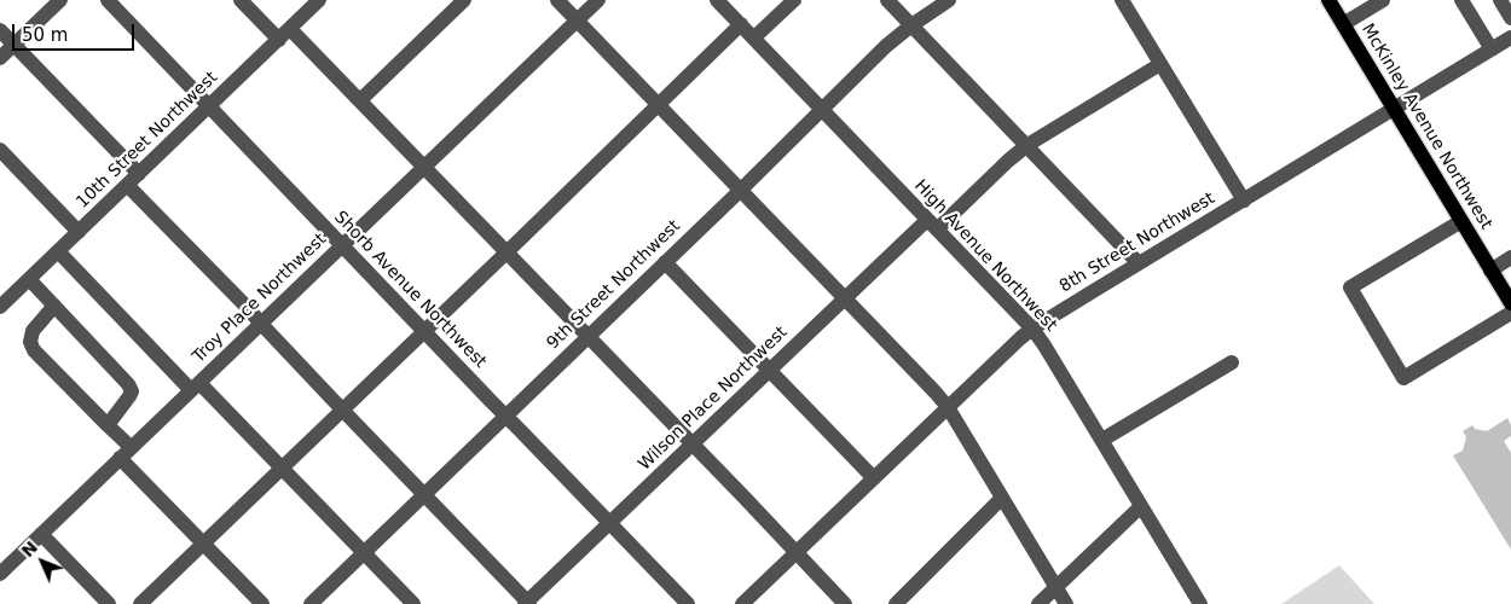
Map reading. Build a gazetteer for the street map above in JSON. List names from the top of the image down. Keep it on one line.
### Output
{"streets":{"main road":["McKinley Avenue Northwest"],"street":["10th Street Northwest","8th Street Northwest","High Avenue Northwest","9th Street Northwest","Shorb Avenue Northwest","Troy Place Northwest","Wilson Place Northwest"]},"crossings":[["McKinley Avenue Northwest","8th Street Northwest"],["10th Street Northwest","Shorb Avenue Northwest"],["8th Street Northwest","High Avenue Northwest"],["High Avenue Northwest","9th Street Northwest"],["High Avenue Northwest","Wilson Place Northwest"],["9th Street Northwest","Shorb Avenue Northwest"],["Shorb Avenue Northwest","Troy Place Northwest"],["Shorb Avenue Northwest","Wilson Place Northwest"]],"scale_bar":"50 m","north":"top left"}
